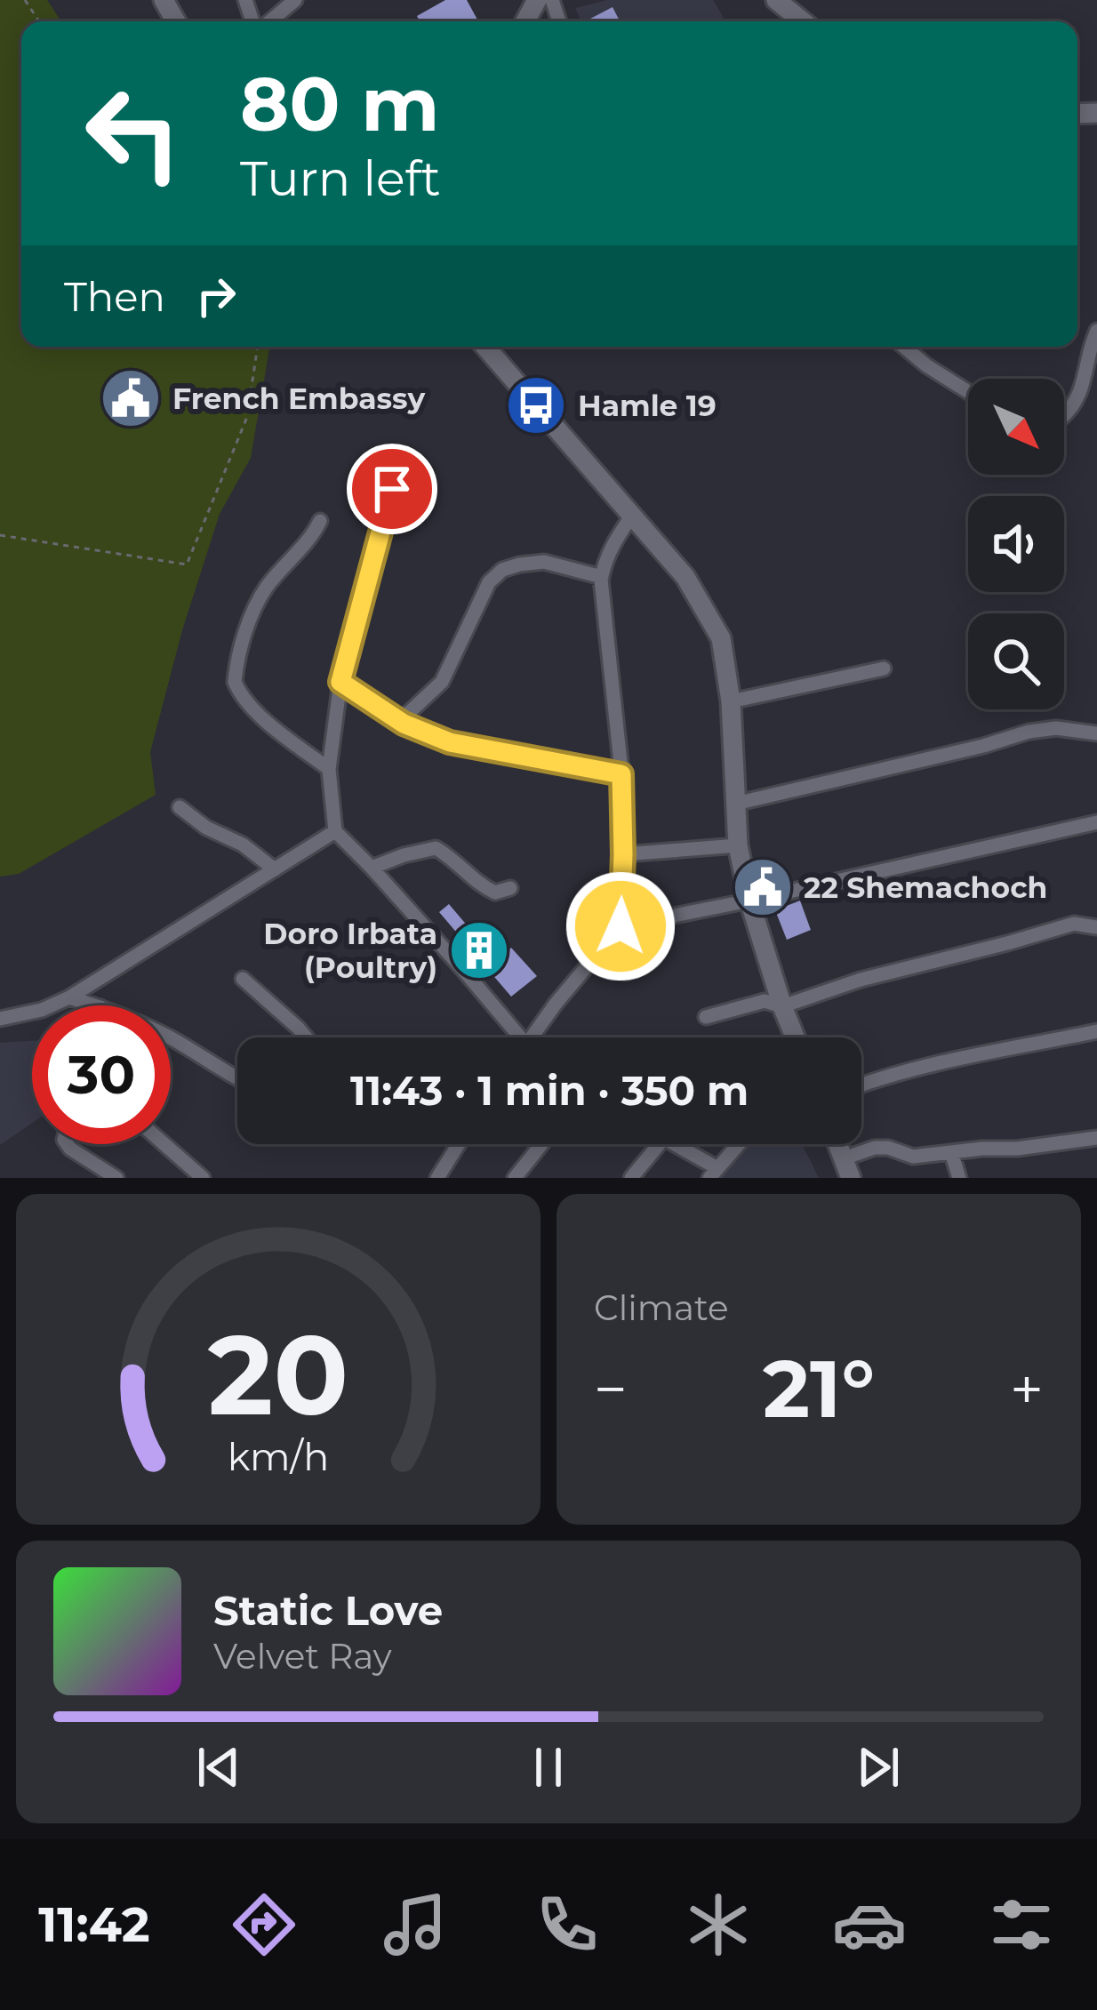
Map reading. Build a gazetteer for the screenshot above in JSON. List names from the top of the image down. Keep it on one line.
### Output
{"places":{"public building":["French Embassy","22 Shemachoch"],"bus stop":["Hamle 19"],"building":["Doro Irbata (Poultry)"]},"north":"bottom right","page":{"turn":["80 m","Turn left"],"then":"Then","limit":"30","trip":"11:43 · 1 min · 350 m","tile":"Climate","heat":["−","21°","+"],"song":["Static Love","Velvet Ray"],"tabs":"11:42","gauge":["20","km/h"]}}
